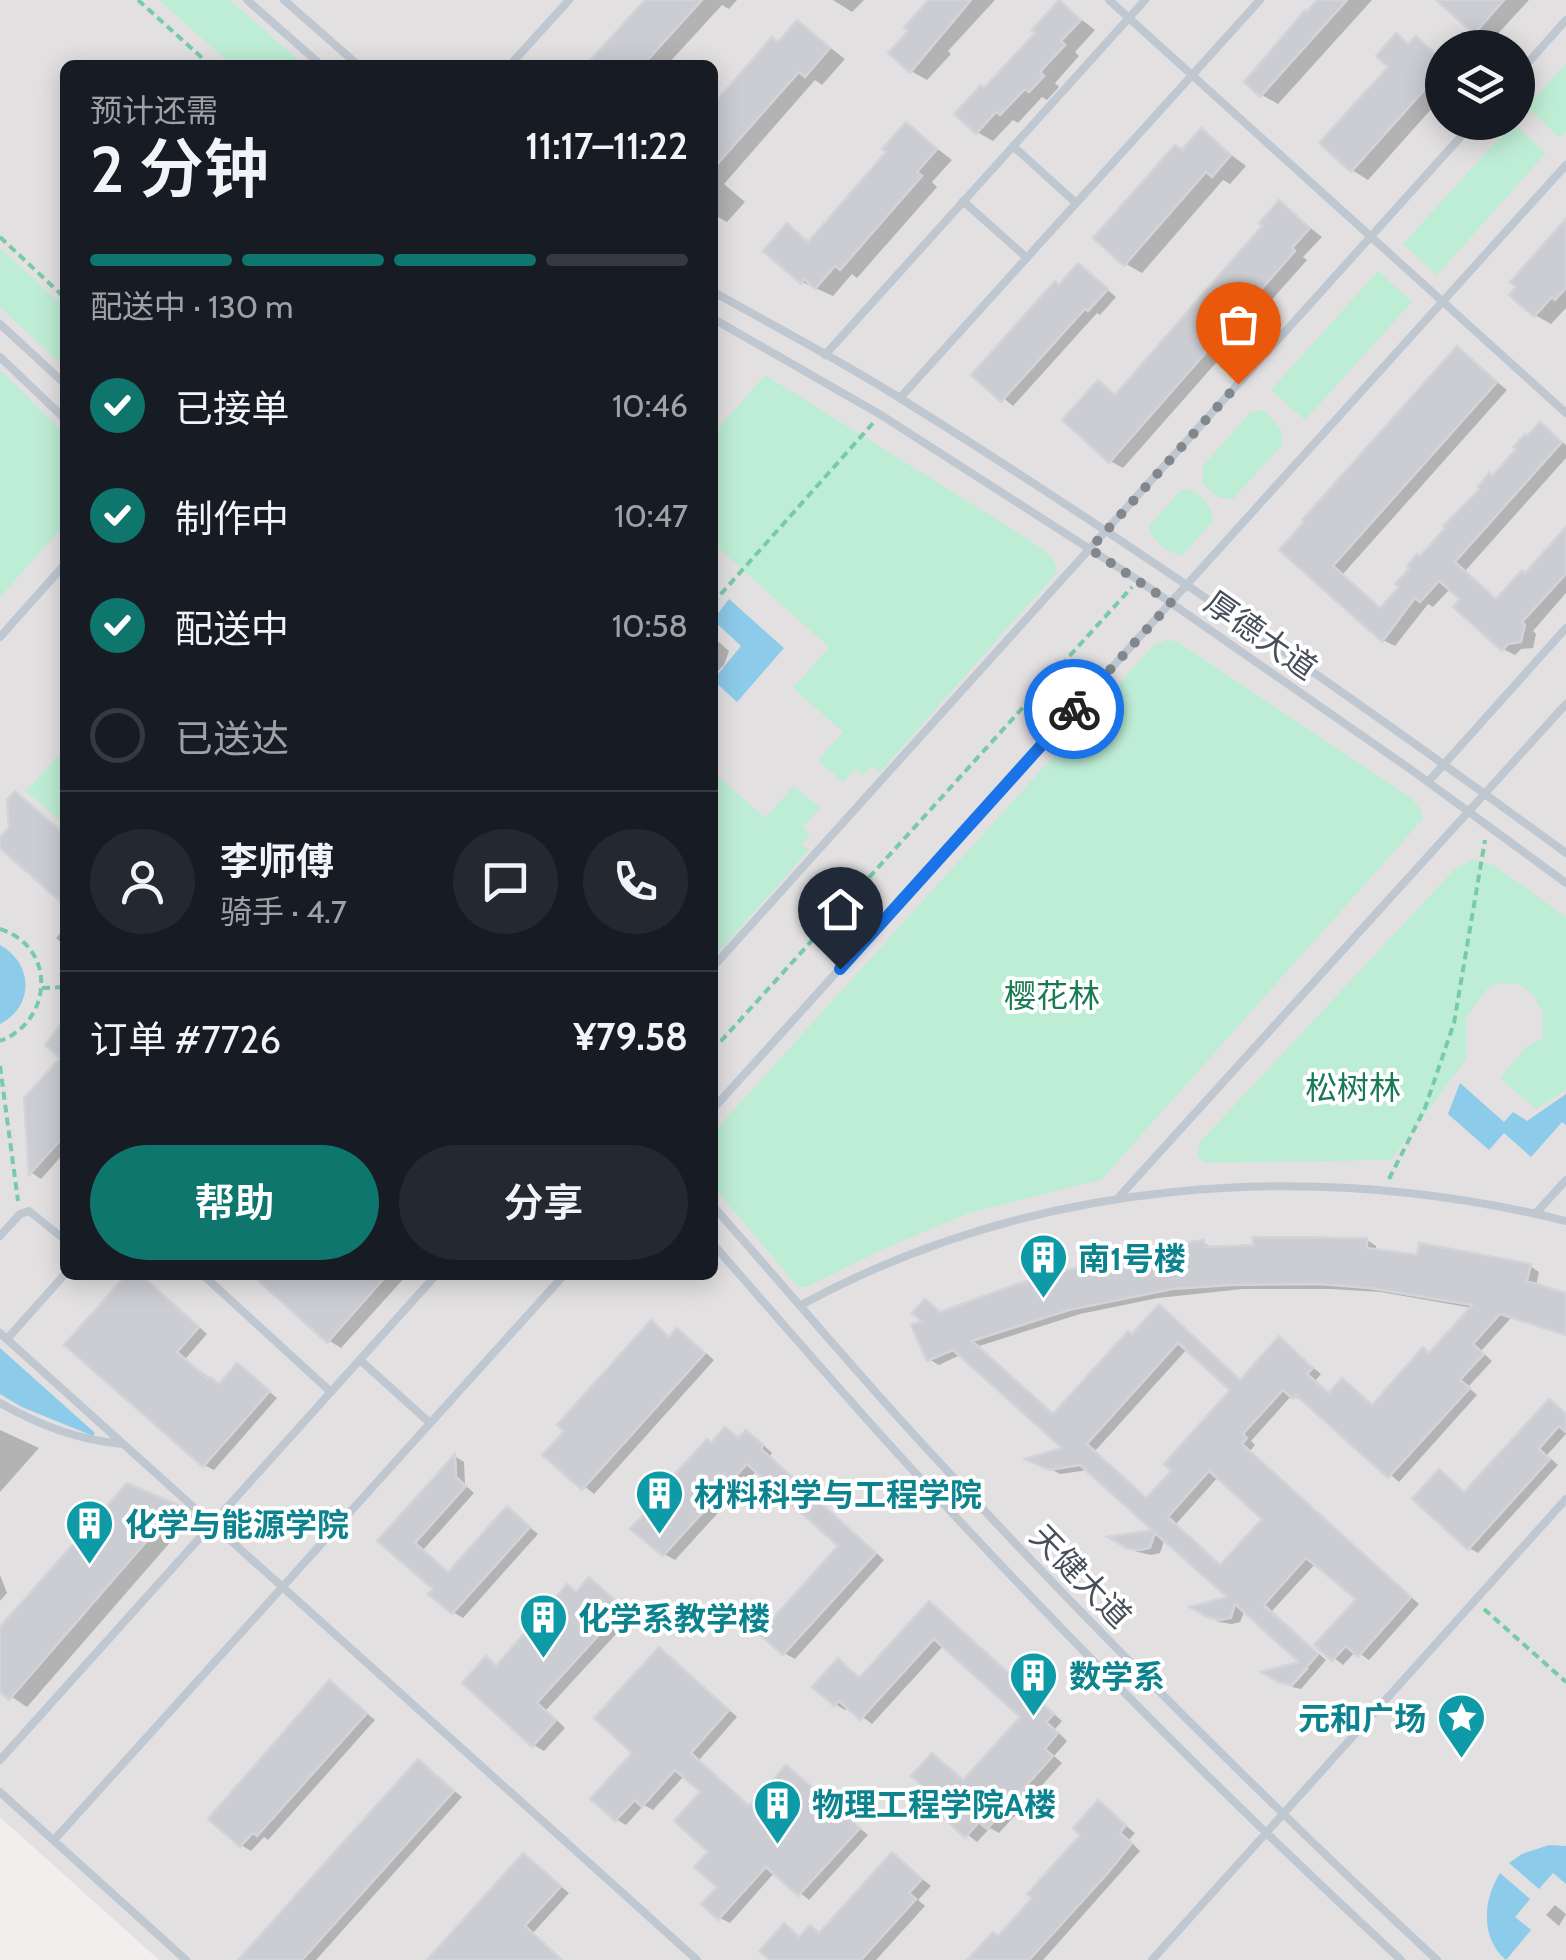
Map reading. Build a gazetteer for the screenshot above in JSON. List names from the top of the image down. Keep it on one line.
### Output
{"streets":{"lane":["厚德大道","天健大道"]},"parks":["樱花林","松树林"],"places":{"building":["南1号楼","材料科学与工程学院","化学与能源学院","化学系教学楼","数学系","物理工程学院A楼"],"place":["元和广场"]},"page":{"heading":["2 分钟","预计还需","11:17–11:22"],"panel":["李师傅","骑手 · 4.7","订单 #7726","¥79.58"],"bar":"配送中 · 130 m","list":[["已接单","10:46"],["制作中","10:47"],["配送中","10:58"],"已送达"],"buttons":["帮助","分享"]}}
